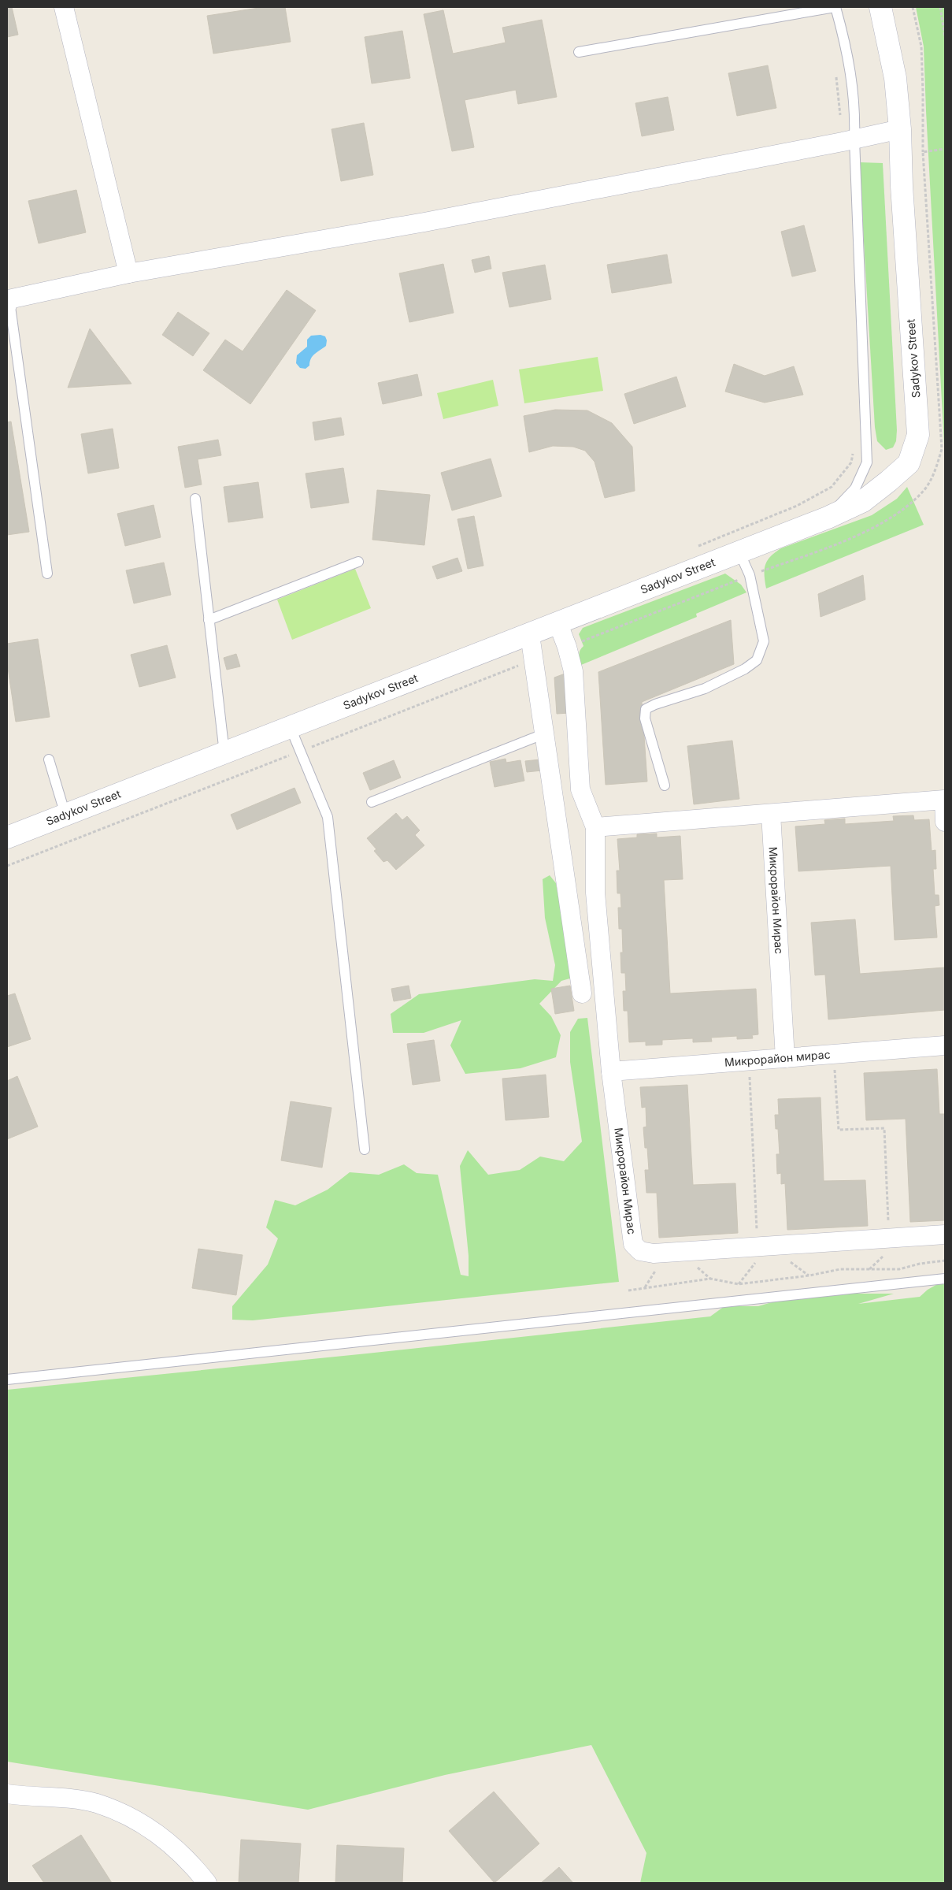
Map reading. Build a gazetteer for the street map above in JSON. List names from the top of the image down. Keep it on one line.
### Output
{"streets":{"street":["Sadykov Street","Микрорайон Мирас","Микрорайон мирас"]},"crossings":[["Sadykov Street","Микрорайон Мирас"],["Микрорайон Мирас","Микрорайон мирас"]]}
